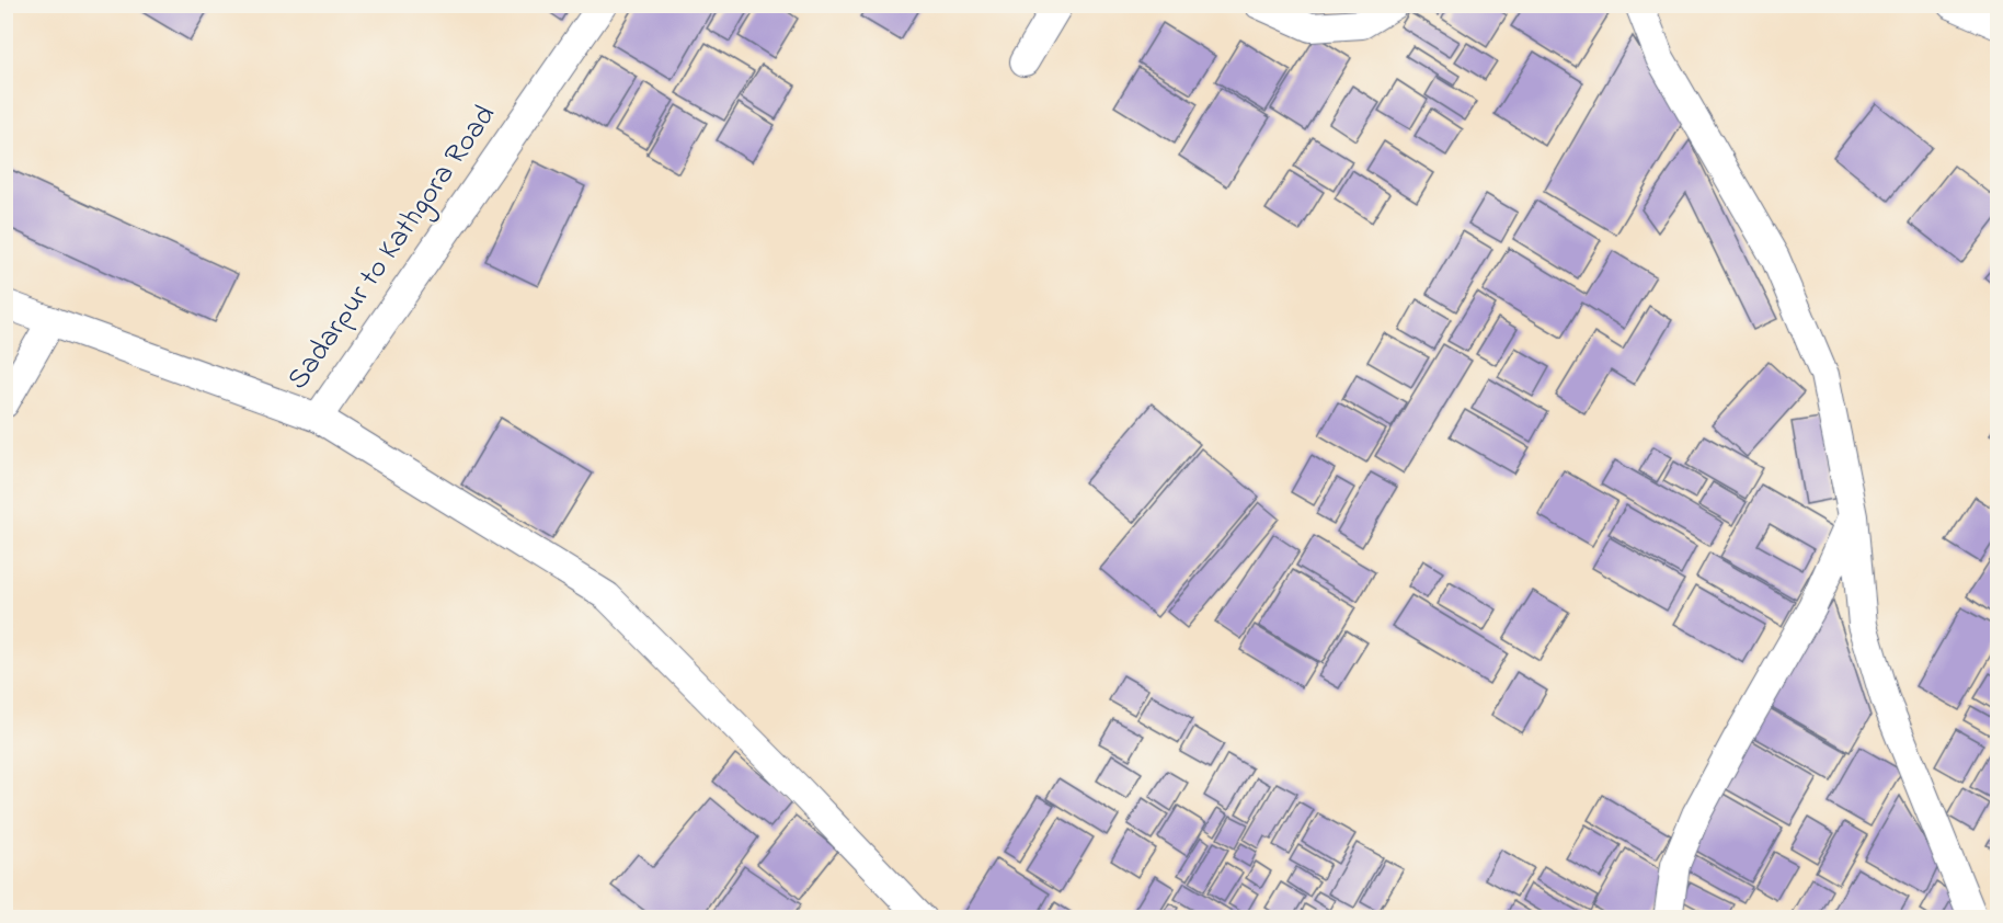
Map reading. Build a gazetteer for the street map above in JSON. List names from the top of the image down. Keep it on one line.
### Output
{"streets":{"street":["Sadarpur to Kathgora Road"]}}
